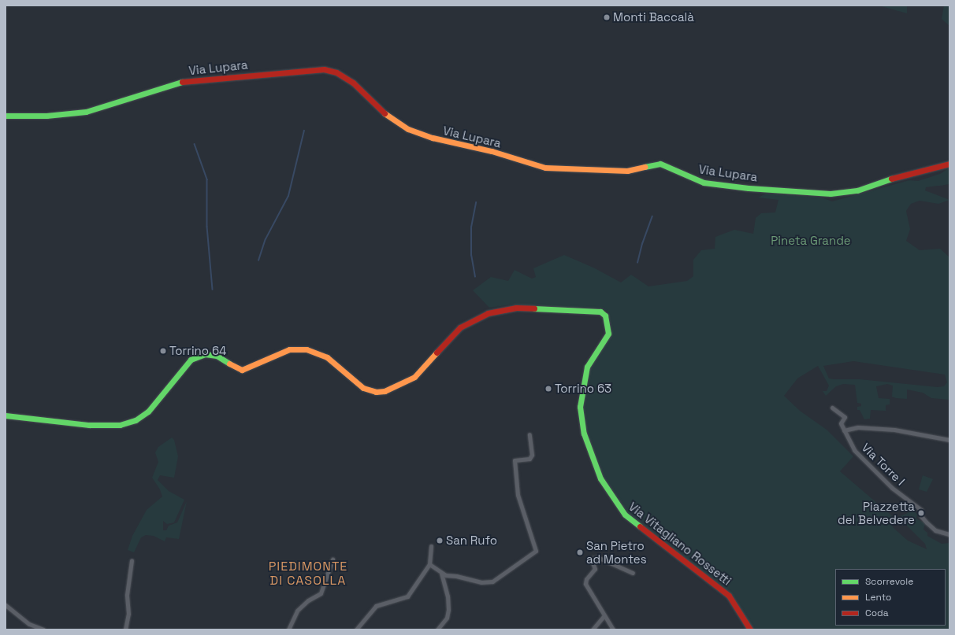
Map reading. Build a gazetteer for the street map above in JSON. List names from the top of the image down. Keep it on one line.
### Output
{"streets":{"street":["Via Lupara","Via Torre I","Via Vitagliano Rossetti"]},"districts":["PIEDIMONTE DI CASOLLA"],"parks":["Pineta Grande"],"places":["Monti Baccalà","Torrino 64","Torrino 63","Piazzetta del Belvedere","San Rufo","San Pietro ad Montes"],"legend":["Scorrevole","Lento","Coda"]}
